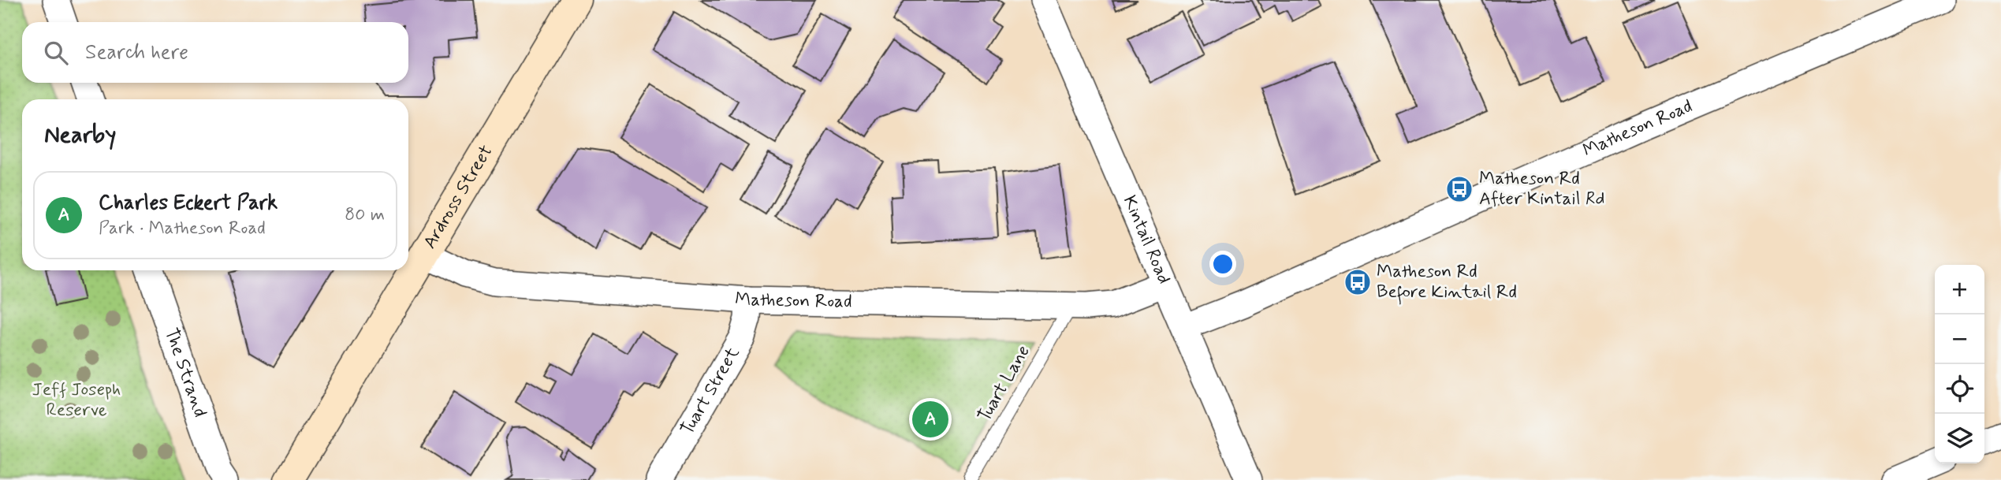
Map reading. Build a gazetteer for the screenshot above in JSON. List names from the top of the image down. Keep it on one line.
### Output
{"streets":{"street":["Matheson Road","Ardross Street","Kintail Road","The Strand","Tuart Street"],"lane":["Tuart Lane"]},"crossings":[["Matheson Road","Ardross Street"],["Matheson Road","Kintail Road"],["Matheson Road","Tuart Lane"],["Matheson Road","Tuart Street"]],"parks":["Jeff Joseph Reserve"],"places":{"bus stop":["Matheson Rd After Kintail Rd","Matheson Rd Before Kintail Rd"]},"page":{"search":"Search here","heading":"Nearby","list":[{"mark":"A","name":"Charles Eckert Park","note":"Park · Matheson Road","value":"80 m"}],"map_buttons":["+","−"],"pins":"A"}}
